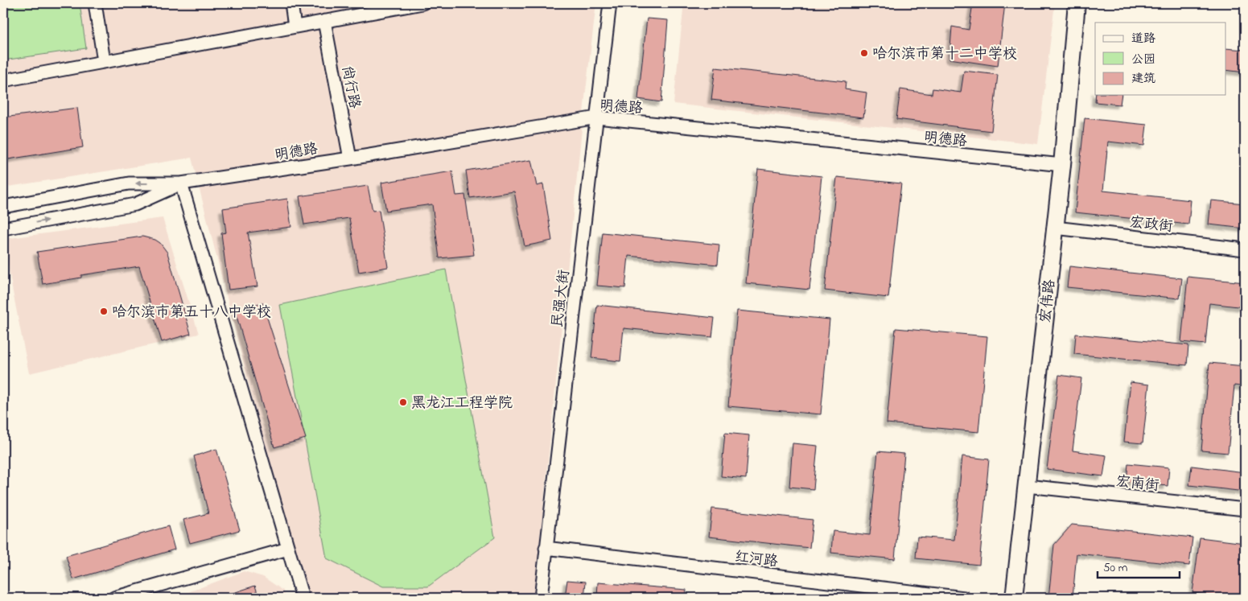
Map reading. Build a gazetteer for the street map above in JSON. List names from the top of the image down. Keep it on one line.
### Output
{"streets":{"main road":["宏伟路"],"street":["尚行路","明德路","宏政街","民强大街","宏南街","红河路"]},"crossings":[["尚行路","明德路"],["明德路","民强大街"],["明德路","宏伟路"],["宏政街","宏伟路"],["民强大街","红河路"],["宏伟路","宏南街"]],"places":["哈尔滨市第十二中学校","哈尔滨市第五十八中学校","黑龙江工程学院"],"legend":["道路","公园","建筑"],"scale_bar":"50 m"}
